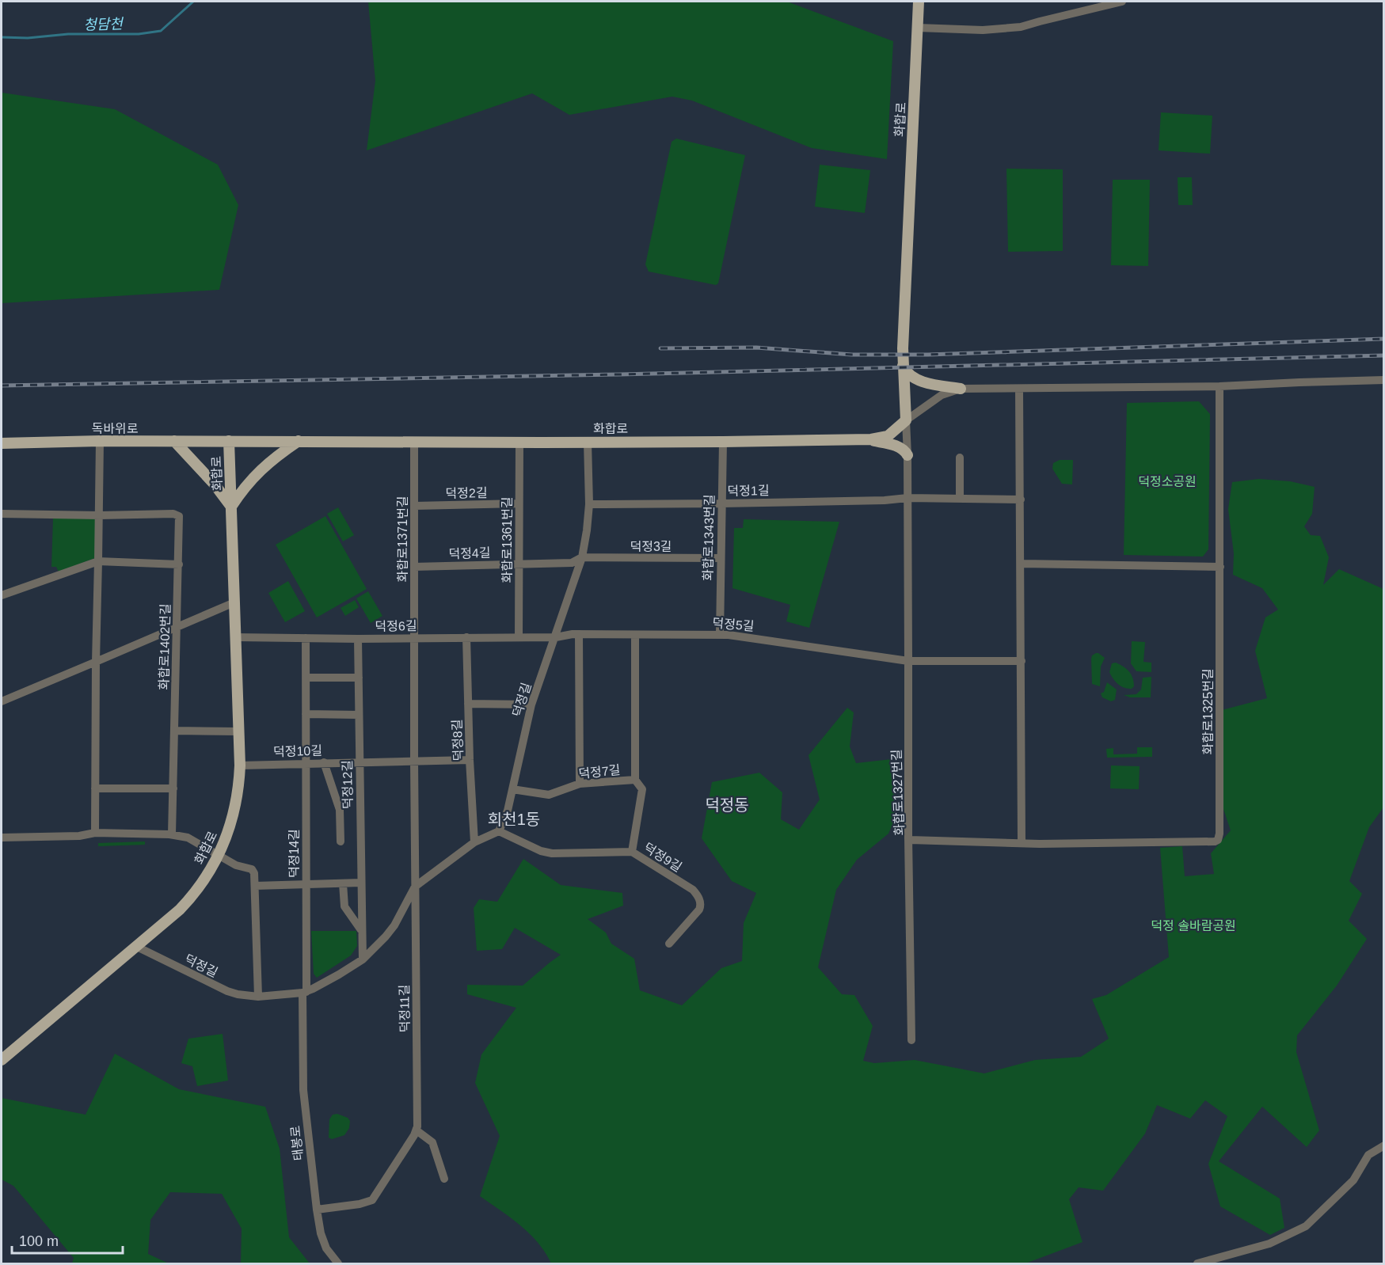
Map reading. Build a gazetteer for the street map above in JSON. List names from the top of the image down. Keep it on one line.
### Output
{"streets":{"main road":["화합로","독바위로"],"street":["덕정1길","덕정2길","화합로1343번길","화합로1371번길","화합로1361번길","덕정3길","덕정4길","덕정5길","덕정6길","화합로1402번길","덕정길","화합로1325번길","덕정8길","덕정10길","덕정7길","덕정12길","화합로1327번길","덕정14길","덕정9길","덕정11길","태봉로"]},"crossings":[["화합로","독바위로"],["화합로","화합로1343번길"],["화합로","화합로1371번길"],["화합로","화합로1361번길"],["화합로","덕정6길"],["화합로","덕정길"],["화합로","덕정10길"],["화합로","화합로1327번길"],["덕정1길","화합로1343번길"],["덕정1길","덕정길"],["덕정1길","화합로1327번길"],["덕정2길","화합로1371번길"],["덕정2길","화합로1361번길"],["화합로1343번길","덕정3길"],["화합로1343번길","덕정5길"],["화합로1371번길","덕정4길"],["화합로1371번길","덕정6길"],["화합로1361번길","덕정4길"],["화합로1361번길","덕정6길"],["덕정3길","덕정4길"],["덕정3길","덕정길"],["덕정4길","덕정길"],["덕정5길","덕정6길"],["덕정5길","덕정길"],["덕정5길","화합로1327번길"],["덕정6길","덕정길"],["덕정6길","덕정8길"],["덕정6길","덕정12길"],["덕정6길","덕정14길"],["덕정길","덕정8길"],["덕정길","덕정7길"],["덕정길","덕정12길"],["덕정길","덕정14길"],["덕정길","덕정9길"],["덕정길","덕정11길"],["덕정길","태봉로"],["화합로1325번길","화합로1327번길"],["덕정8길","덕정10길"],["덕정10길","덕정12길"],["덕정10길","덕정14길"],["덕정14길","태봉로"],["덕정11길","태봉로"]],"districts":["덕정동","회천1동"],"water":["청담천"],"parks":["덕정소공원","덕정 솔바람공원"],"scale_bar":"100 m"}
